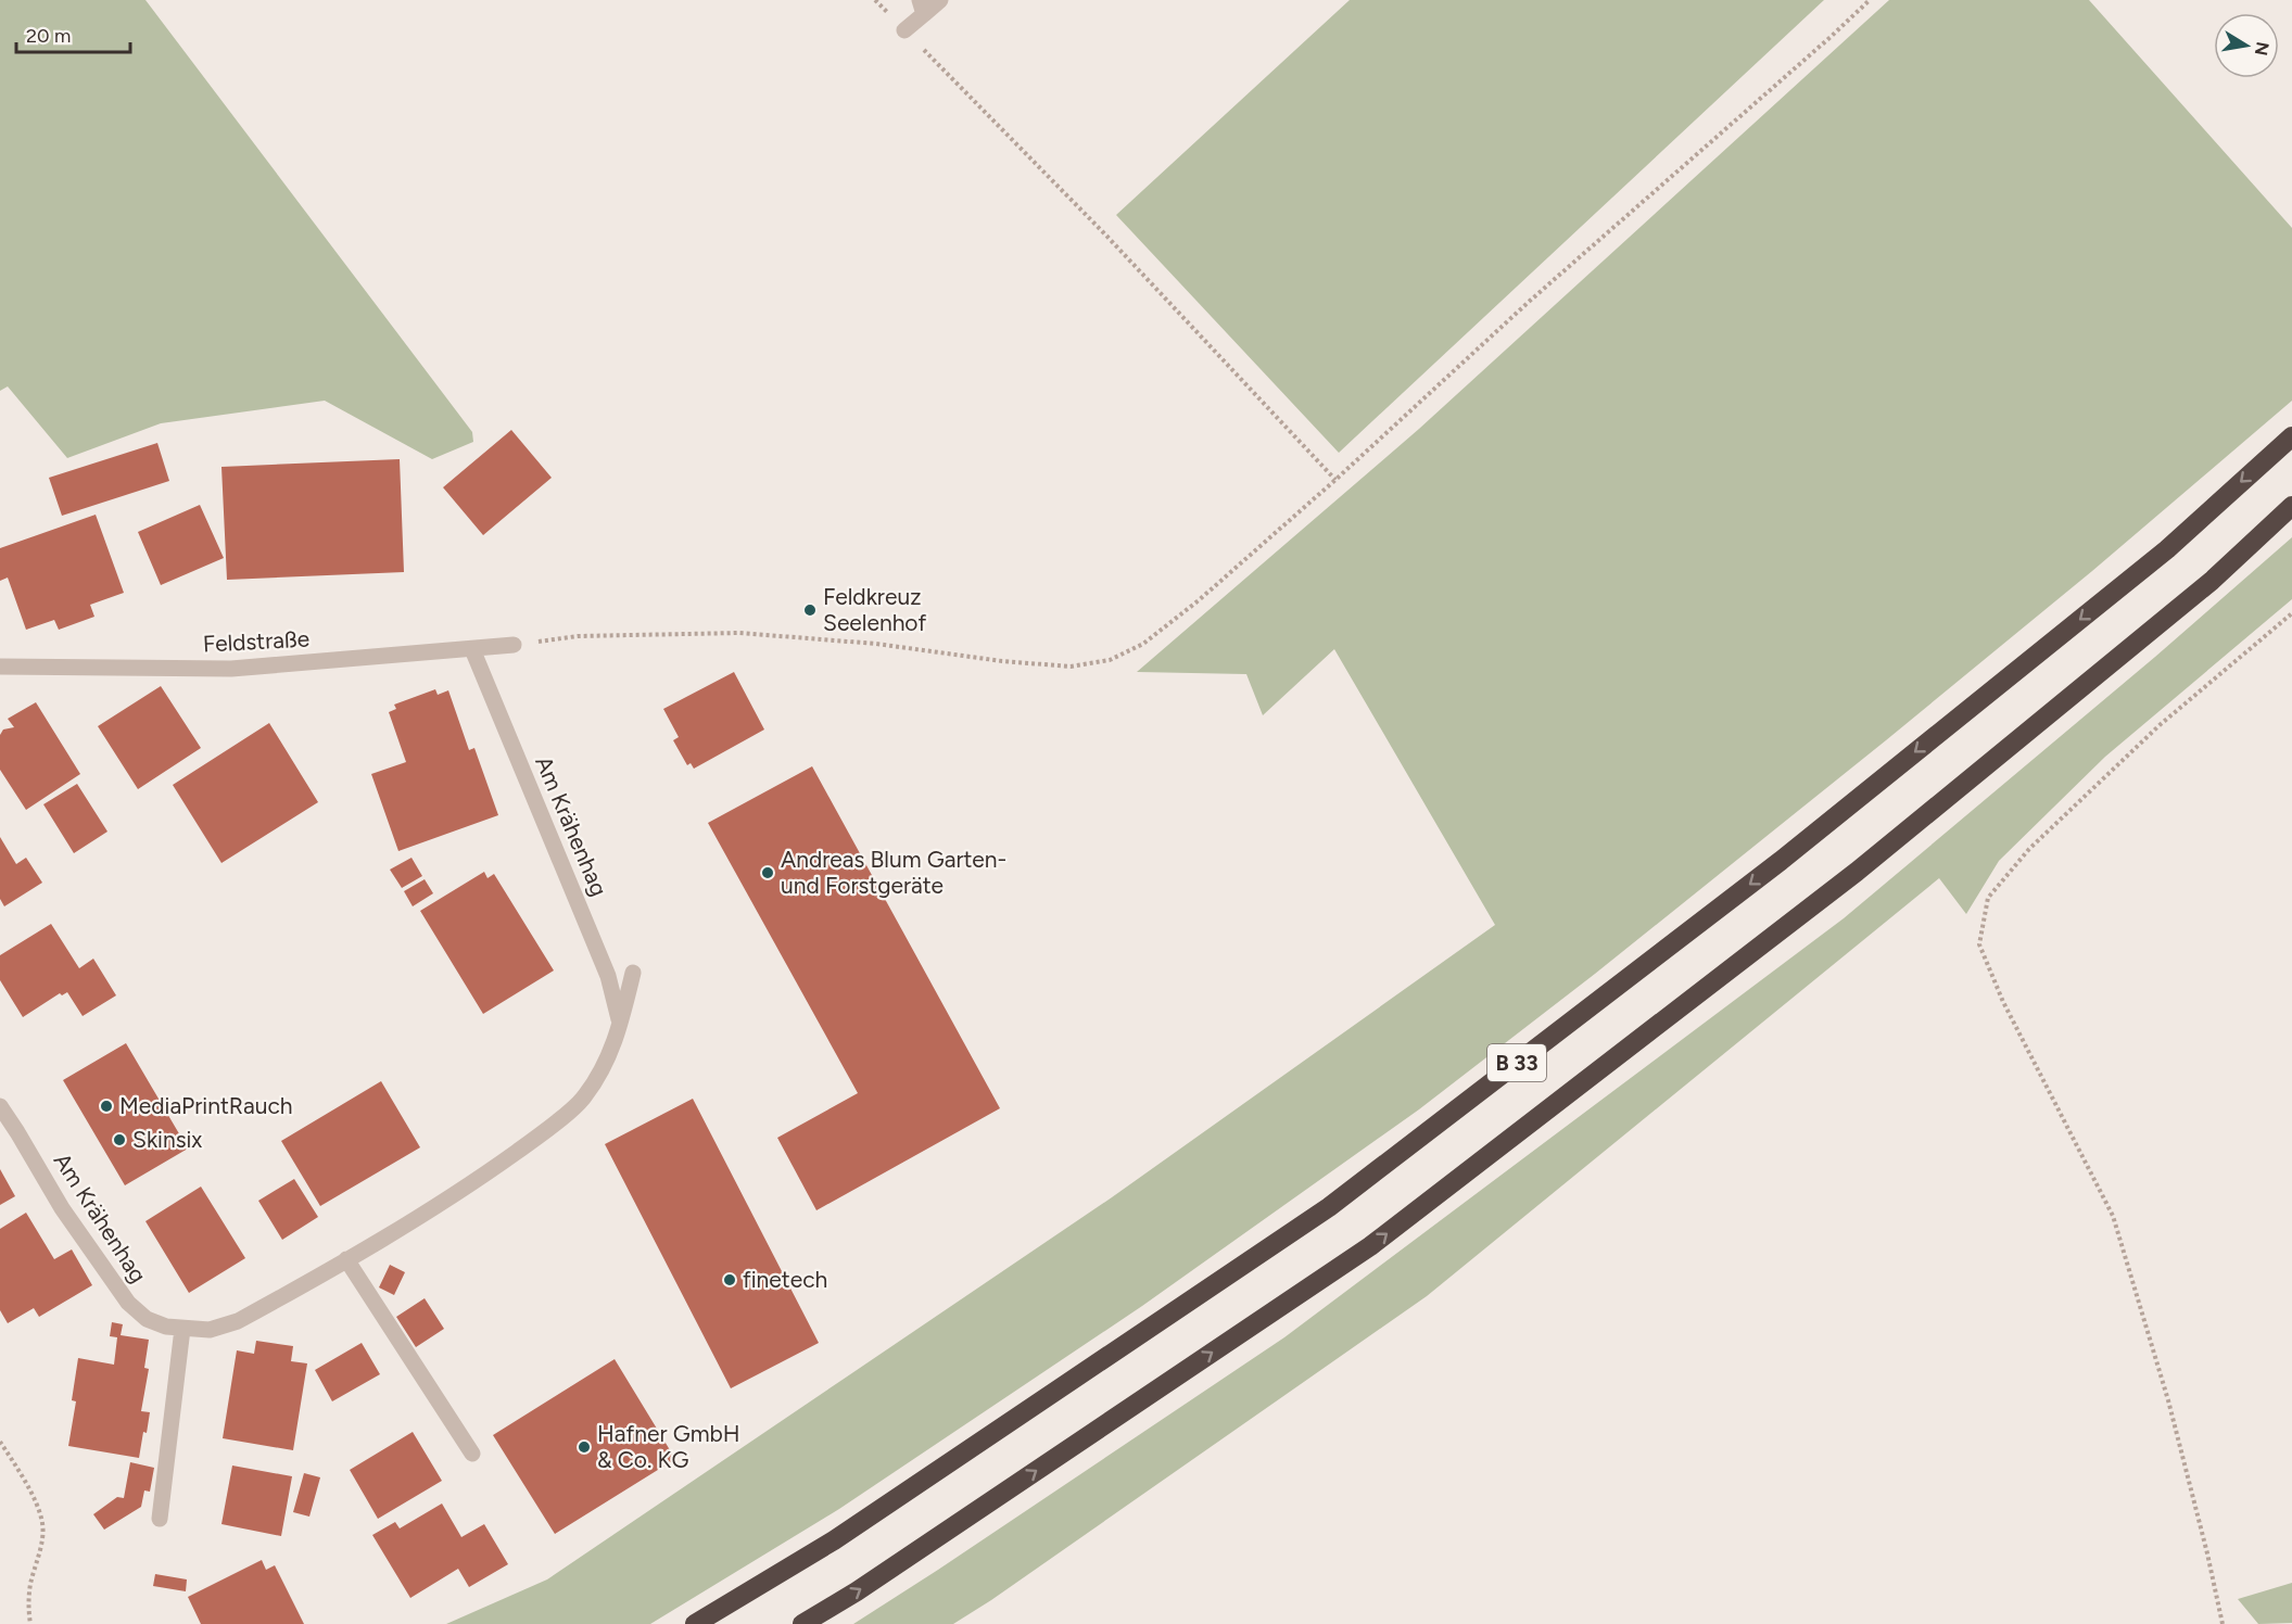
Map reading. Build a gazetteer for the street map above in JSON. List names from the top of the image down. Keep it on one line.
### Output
{"streets":{"highway":["B 33"],"street":["Feldstraße","Am Krähenhag"]},"crossings":[["Feldstraße","Am Krähenhag"]],"places":["Feldkreuz Seelenhof","Andreas Blum Garten- und Forstgeräte","MediaPrintRauch","Skinsix","finetech","Hafner GmbH & Co. KG"],"scale_bar":"20 m","north":"right"}
